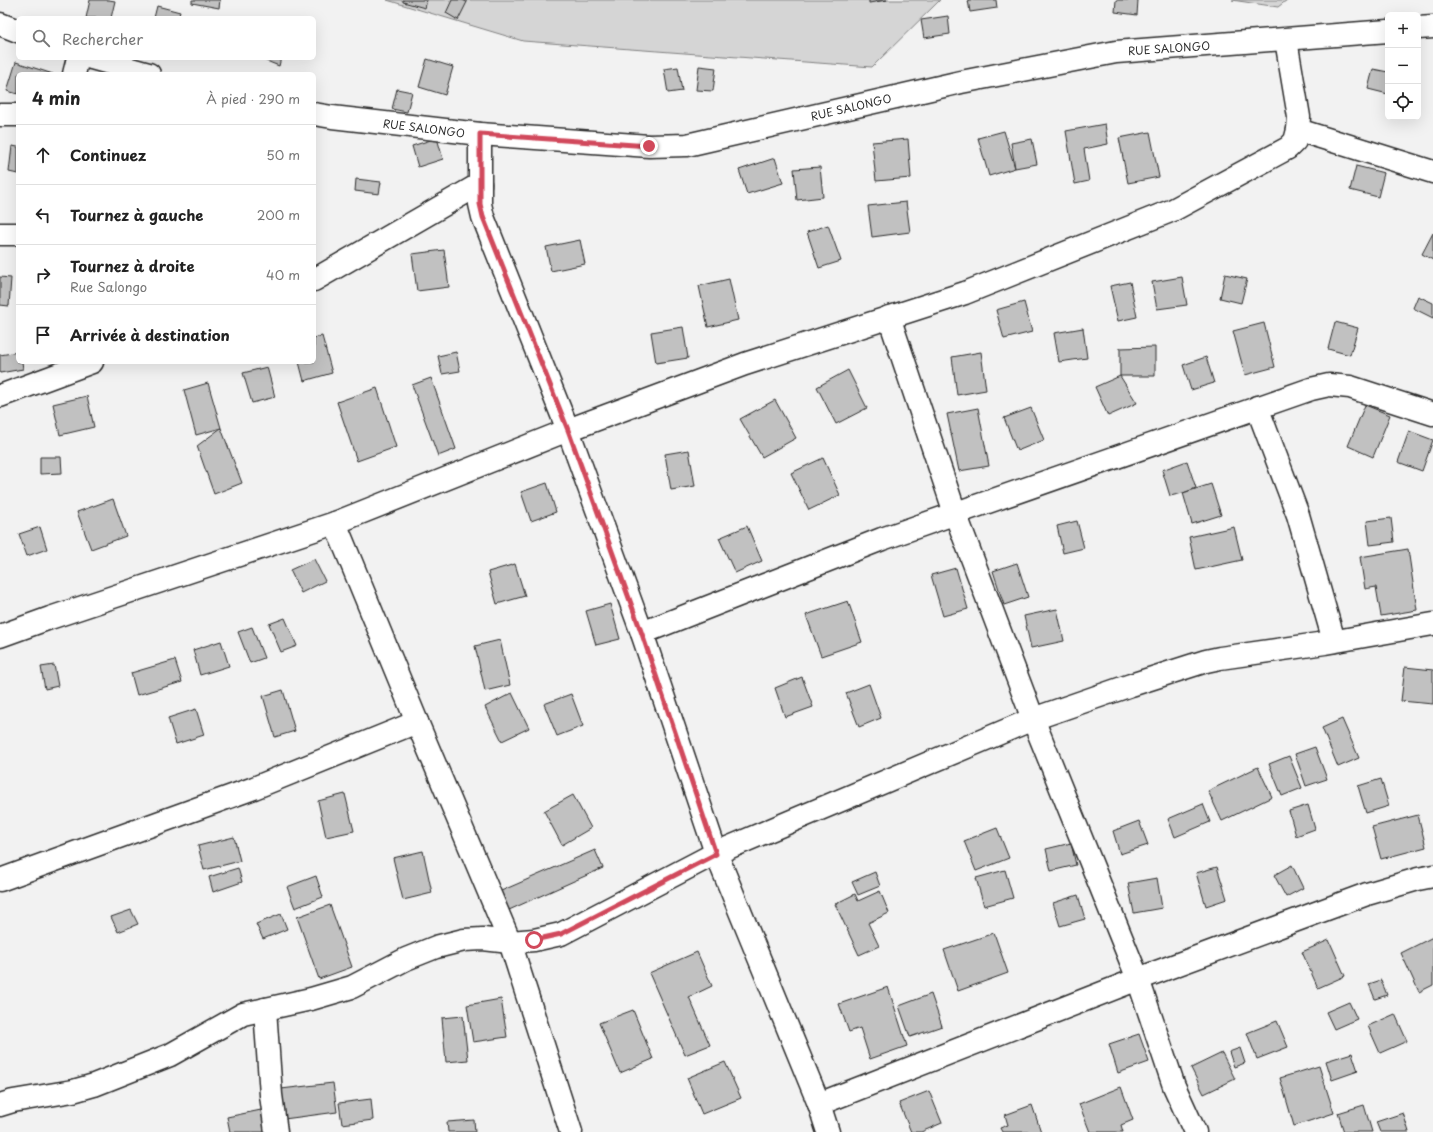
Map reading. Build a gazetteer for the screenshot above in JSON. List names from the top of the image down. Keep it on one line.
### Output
{"streets":{"street":["RUE SALONGO"]},"page":{"map_buttons":["+","−"],"search":"Rechercher","heading":["4 min","À pied · 290 m"],"list":[["Continuez","50 m"],["Tournez à gauche","200 m"],["Tournez à droite","Rue Salongo","40 m"],"Arrivée à destination"]}}
